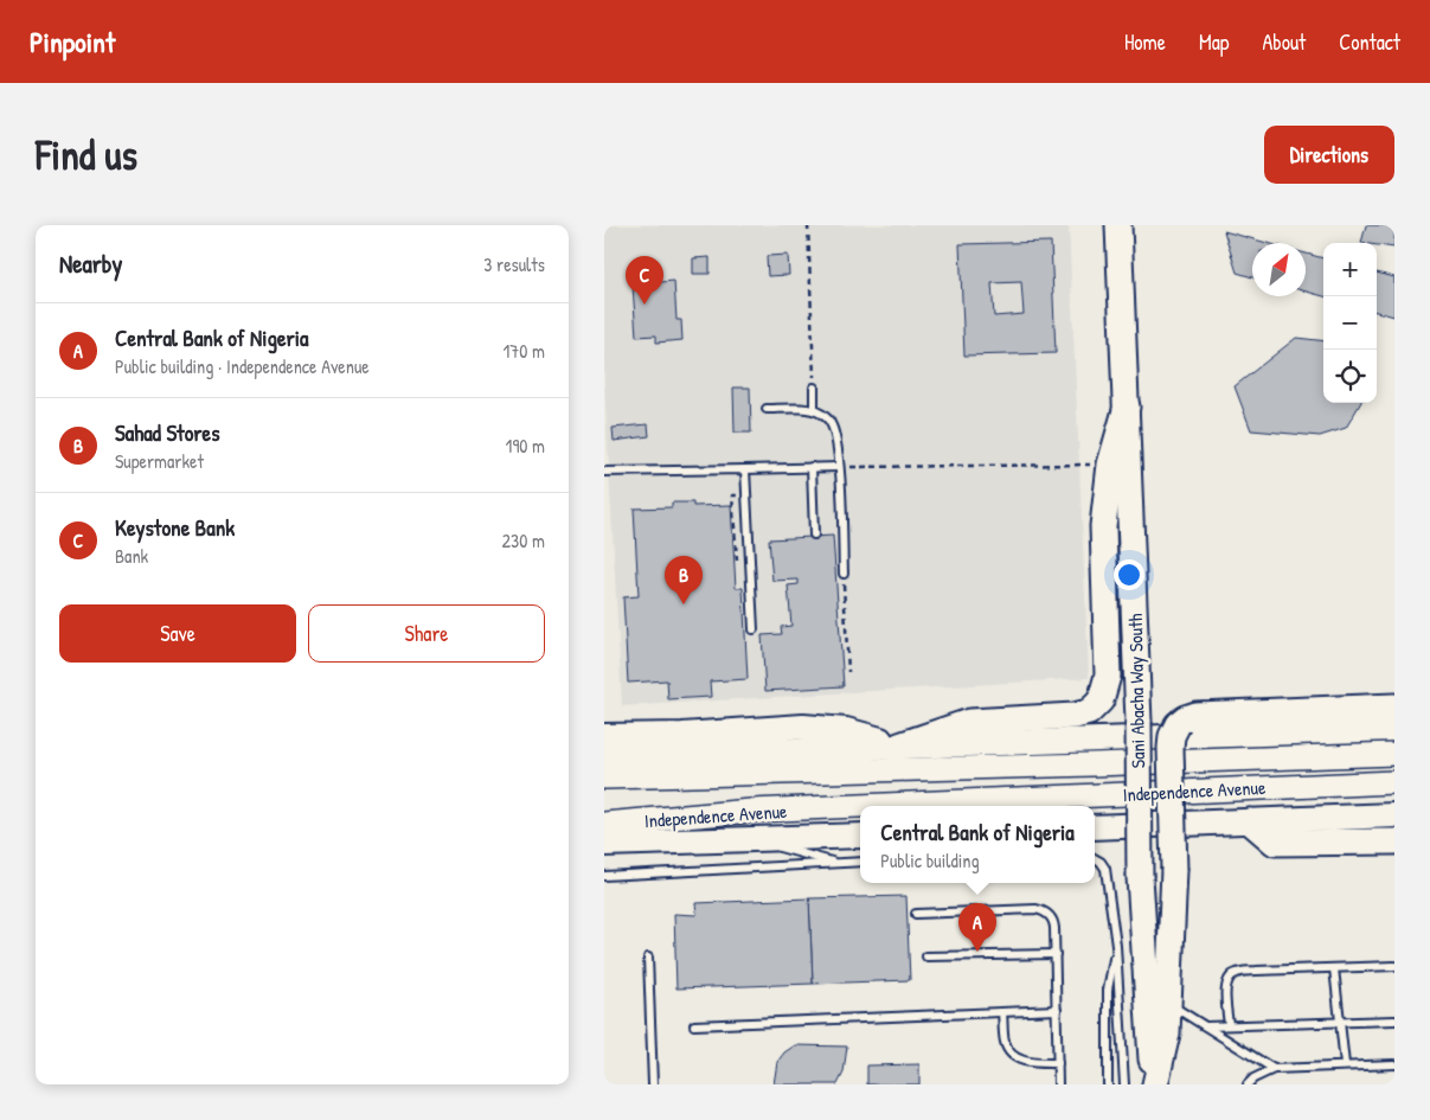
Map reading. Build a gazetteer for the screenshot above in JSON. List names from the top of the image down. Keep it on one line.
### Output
{"streets":{"highway":["Sani Abacha Way South"],"main road":["Independence Avenue"]},"north":"top right","page":{"header":"Pinpoint","nav":["Home","Map","About","Contact"],"buttons":["Directions",["Save","Share"]],"title":"Find us","heading":["Nearby","3 results"],"map_buttons":["+","−"],"pins":["C","B","A"],"list":[{"mark":"A","name":"Central Bank of Nigeria","note":"Public building · Independence Avenue","value":"170 m"},{"mark":"B","name":"Sahad Stores","note":"Supermarket","value":"190 m"},{"mark":"C","name":"Keystone Bank","note":"Bank","value":"230 m"}],"popup":["Central Bank of Nigeria","Public building"]}}
